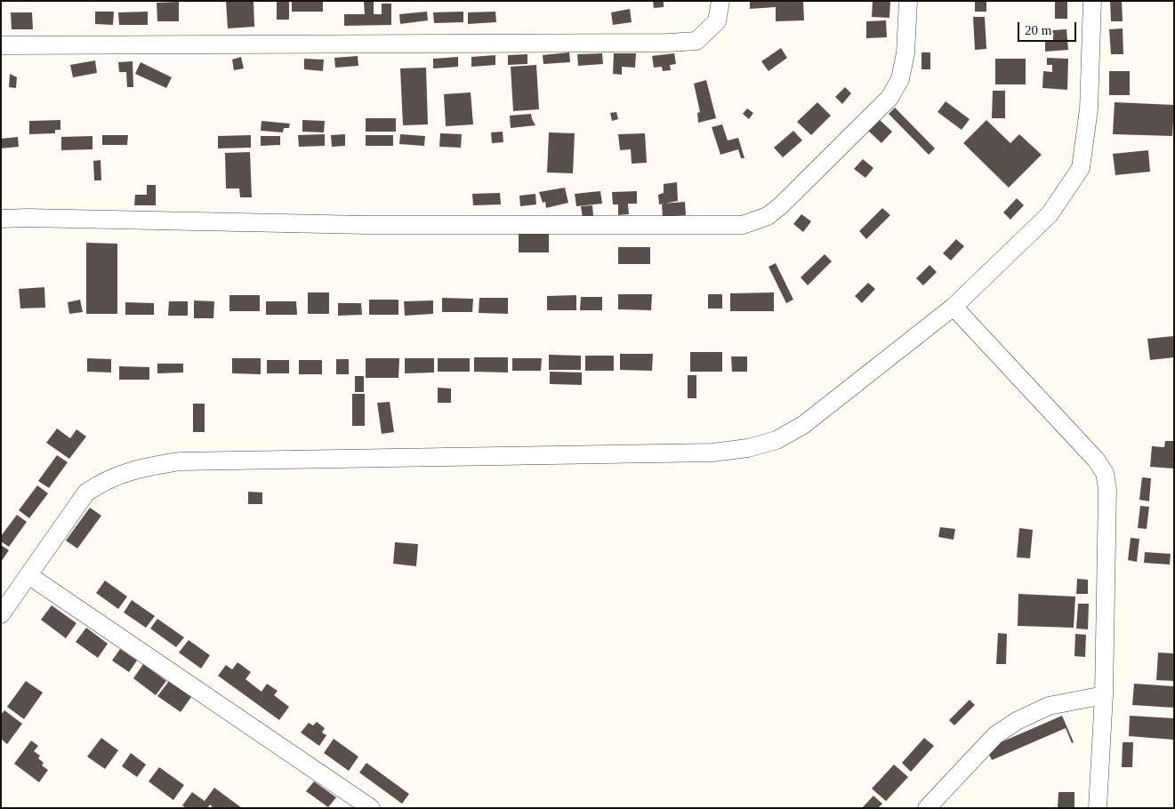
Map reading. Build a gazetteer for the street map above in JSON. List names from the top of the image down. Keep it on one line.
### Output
{"scale_bar":"20 m"}
